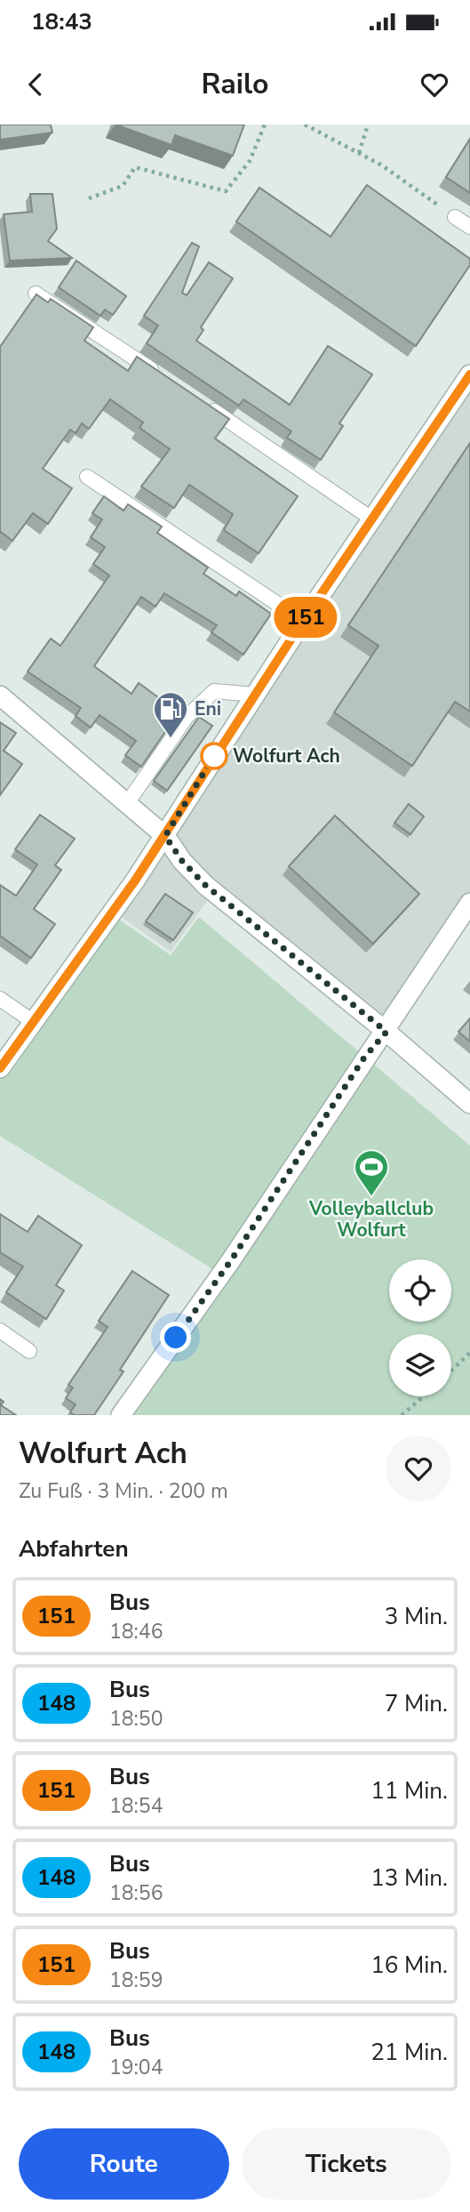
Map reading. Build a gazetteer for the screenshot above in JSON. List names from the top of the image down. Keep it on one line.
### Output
{"places":{"fuel station":["Eni"],"other":["Wolfurt Ach"],"sports":["Volleyballclub Wolfurt"]},"lines":["bus line 151"],"page":{"status":"18:43","header":"Railo","on_map":"151","heading":[["Wolfurt Ach","Zu Fuß · 3 Min. · 200 m"],"Abfahrten"],"list":[{"mark":"151","name":"Bus","note":"18:46","value":"3 Min."},{"mark":"148","name":"Bus","note":"18:50","value":"7 Min."},{"mark":"151","name":"Bus","note":"18:54","value":"11 Min."},{"mark":"148","name":"Bus","note":"18:56","value":"13 Min."},{"mark":"151","name":"Bus","note":"18:59","value":"16 Min."},{"mark":"148","name":"Bus","note":"19:04","value":"21 Min."}],"buttons":["Route","Tickets"]}}
